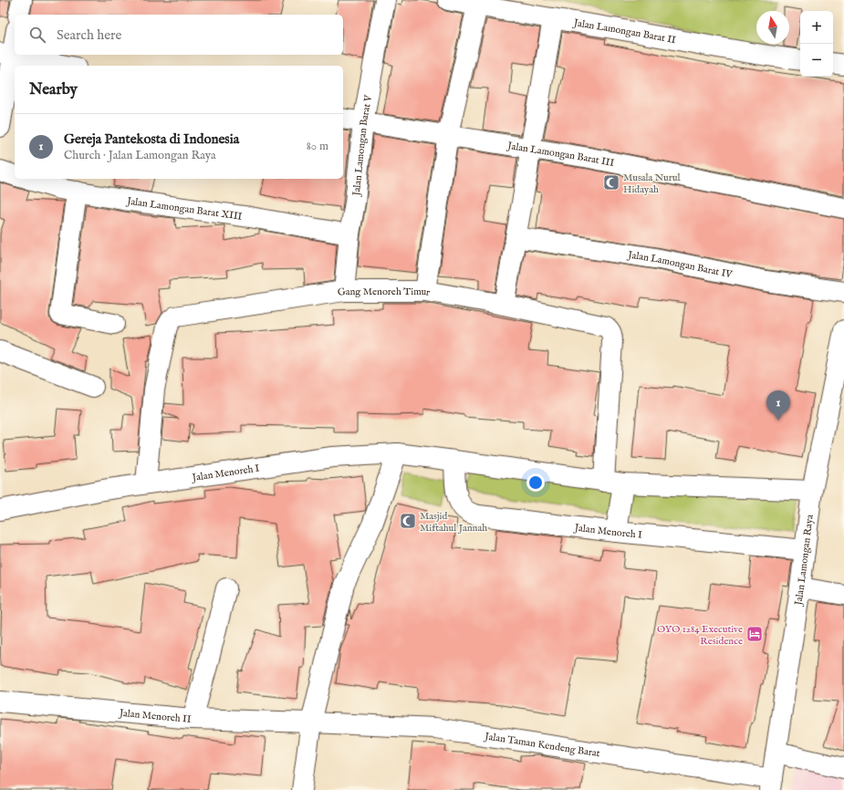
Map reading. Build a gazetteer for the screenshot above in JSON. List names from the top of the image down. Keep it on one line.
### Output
{"streets":{"street":["Jalan Lamongan Barat II","Jalan Lamongan Barat V","Jalan Lamongan Barat III","Jalan Lamongan Barat XIII","Jalan Lamongan Barat IV","Gang Menoreh Timur","Jalan Menoreh I","Jalan Lamongan Raya","Jalan Menoreh II","Jalan Taman Kendeng Barat"]},"crossings":[["Jalan Lamongan Barat V","Jalan Lamongan Barat III"],["Jalan Lamongan Barat V","Jalan Lamongan Barat XIII"],["Jalan Lamongan Barat V","Gang Menoreh Timur"],["Gang Menoreh Timur","Jalan Menoreh I"],["Jalan Menoreh I","Jalan Lamongan Raya"],["Jalan Lamongan Raya","Jalan Taman Kendeng Barat"],["Jalan Menoreh II","Jalan Taman Kendeng Barat"]],"places":{"mosque":["Musala Nurul Hidayah","Masjid Miftahul Jannah"],"hotel":["OYO 1284 Executive Residence"]},"north":"top","page":{"map_buttons":["+","−"],"search":"Search here","heading":"Nearby","list":[{"mark":"1","name":"Gereja Pantekosta di Indonesia","note":"Church · Jalan Lamongan Raya","value":"80 m"}],"pins":"1"}}
